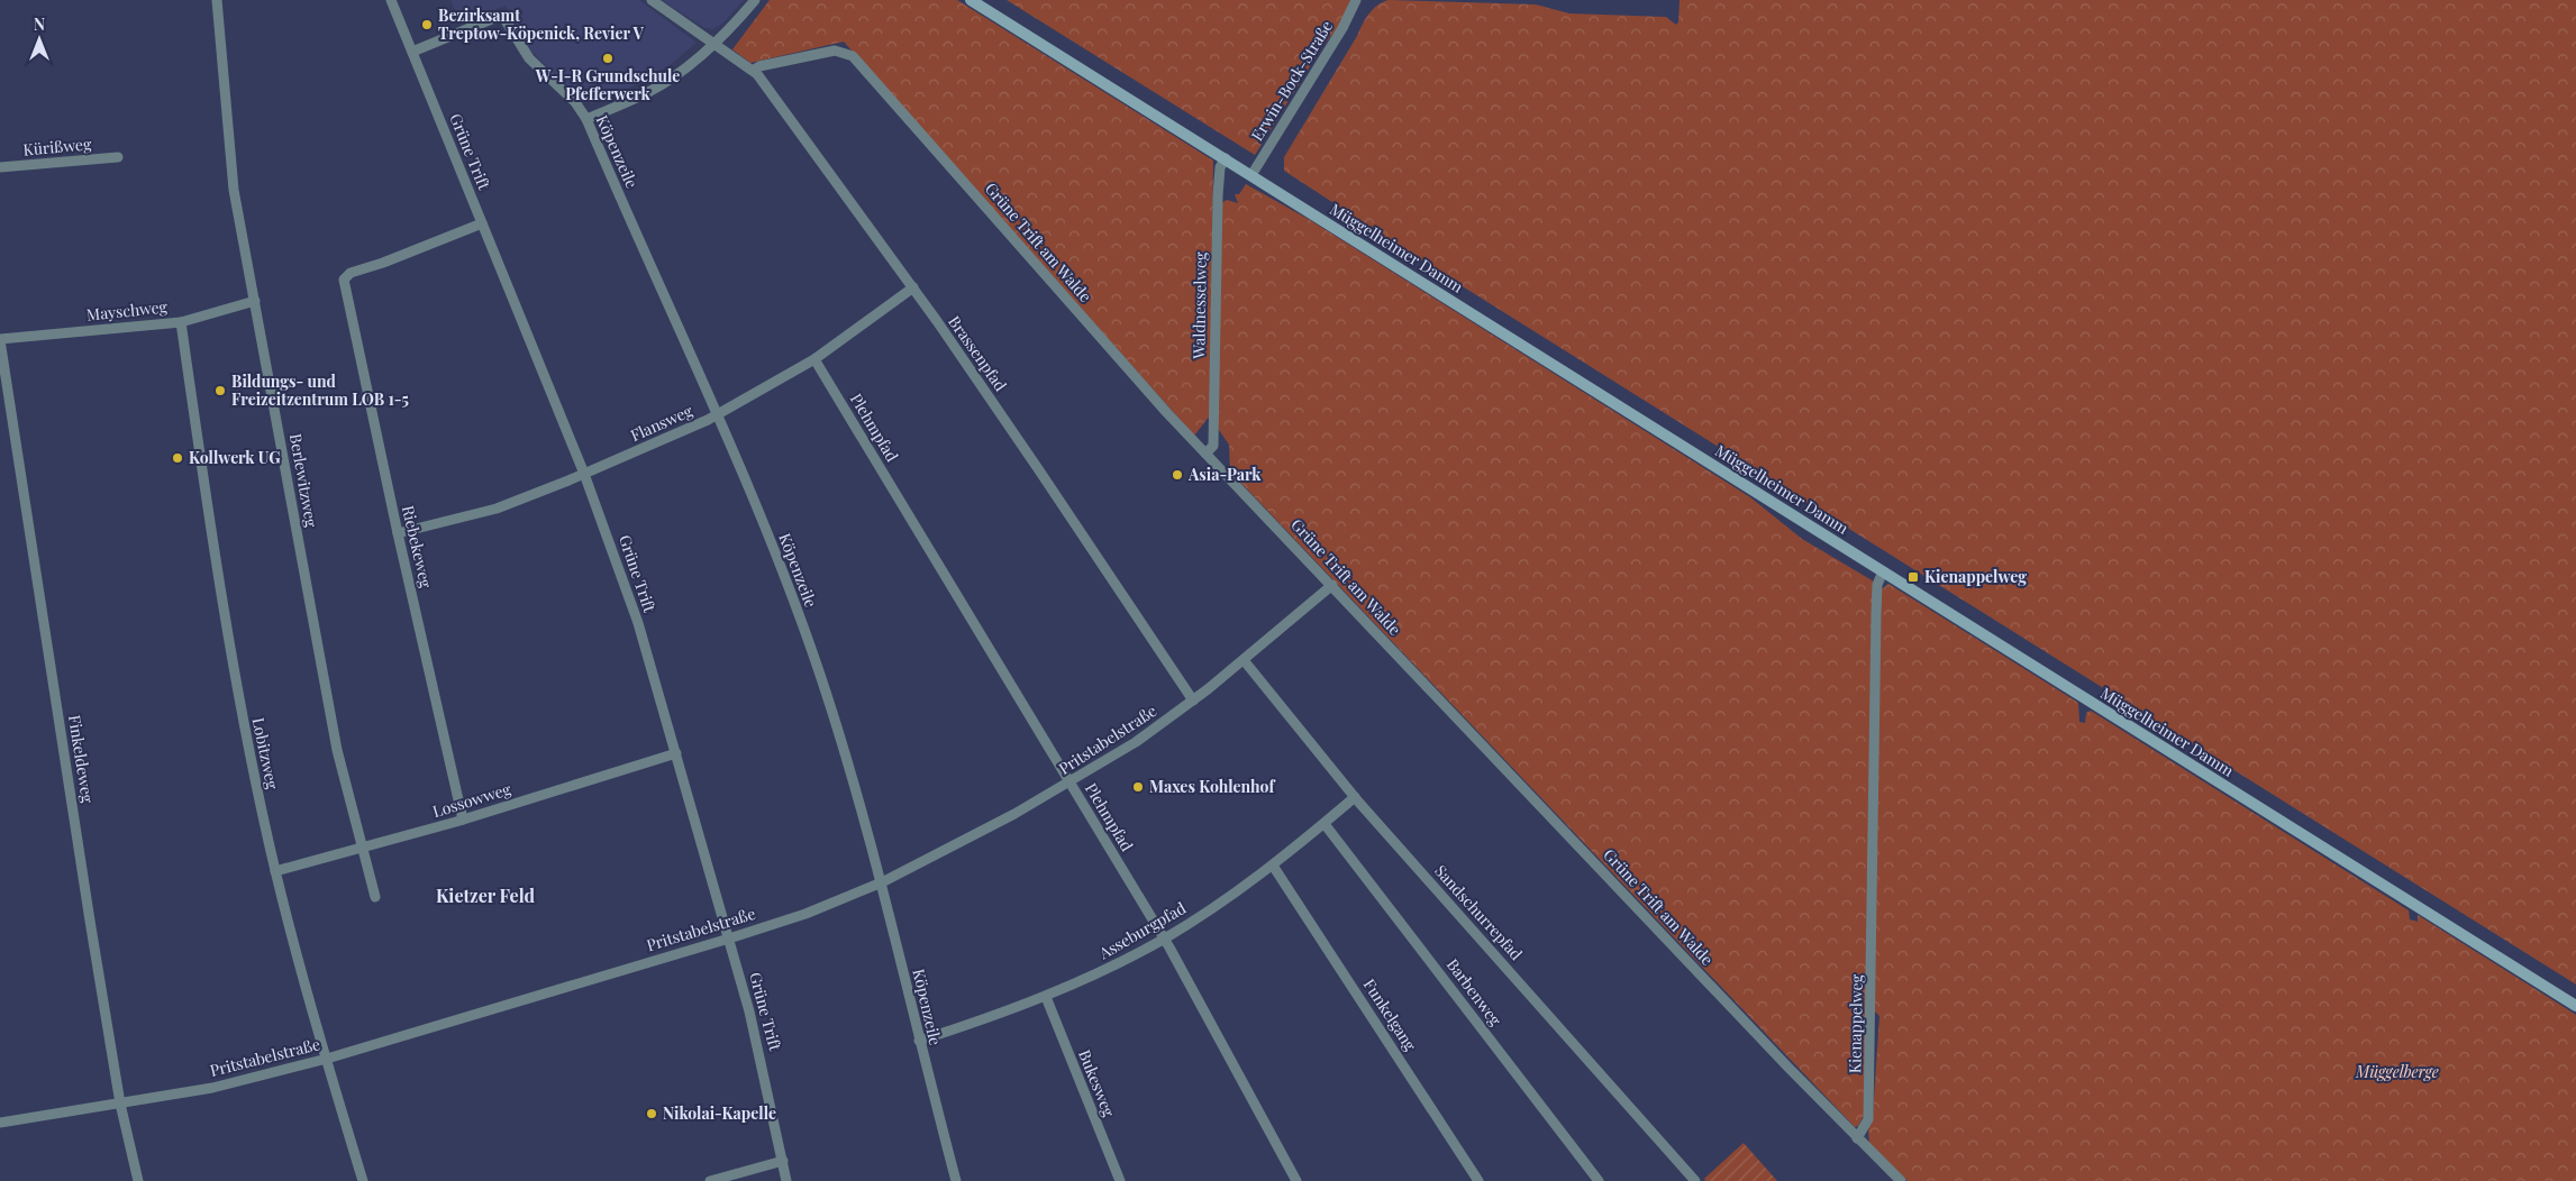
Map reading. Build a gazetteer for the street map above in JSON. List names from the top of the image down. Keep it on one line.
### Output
{"streets":{"main road":["Müggelheimer Damm"],"street":["Erwin-Bock-Straße","Kürißweg","Grüne Trift","Köpenzeile","Grüne Trift am Walde","Waldnesselweg","Mayschweg","Brassenpfad","Flansweg","Plehmpfad","Berlewitzweg","Riebekeweg","Pritstabelstraße","Lobitzweg","Finkeldeweg","Lossowweg","Sandschurrepfad","Asseburgpfad","Barbenweg","Funkelgang","Kienappelweg","Bukesweg"]},"crossings":[["Erwin-Bock-Straße","Müggelheimer Damm"],["Grüne Trift","Köpenzeile"],["Grüne Trift","Flansweg"],["Grüne Trift","Riebekeweg"],["Grüne Trift","Pritstabelstraße"],["Grüne Trift","Lossowweg"],["Köpenzeile","Flansweg"],["Köpenzeile","Pritstabelstraße"],["Köpenzeile","Asseburgpfad"],["Grüne Trift am Walde","Waldnesselweg"],["Grüne Trift am Walde","Brassenpfad"],["Grüne Trift am Walde","Pritstabelstraße"],["Grüne Trift am Walde","Kienappelweg"],["Müggelheimer Damm","Waldnesselweg"],["Müggelheimer Damm","Kienappelweg"],["Mayschweg","Berlewitzweg"],["Mayschweg","Lobitzweg"],["Mayschweg","Finkeldeweg"],["Brassenpfad","Flansweg"],["Brassenpfad","Pritstabelstraße"],["Flansweg","Plehmpfad"],["Flansweg","Riebekeweg"],["Plehmpfad","Pritstabelstraße"],["Plehmpfad","Asseburgpfad"],["Berlewitzweg","Lossowweg"],["Riebekeweg","Lossowweg"],["Pritstabelstraße","Lobitzweg"],["Pritstabelstraße","Finkeldeweg"],["Pritstabelstraße","Sandschurrepfad"],["Lobitzweg","Lossowweg"],["Sandschurrepfad","Asseburgpfad"],["Asseburgpfad","Barbenweg"],["Asseburgpfad","Funkelgang"],["Asseburgpfad","Bukesweg"]],"districts":["Kietzer Feld"],"parks":["Müggelberge"],"places":{"other":["Bezirksamt Treptow-Köpenick, Revier V","W-I-R Grundschule Pfefferwerk","Bildungs- und Freizeitzentrum LOB 1-5","Kollwerk UG","Asia-Park","Maxes Kohlenhof","Nikolai-Kapelle"],"transit":["Kienappelweg"]},"north":"top"}
